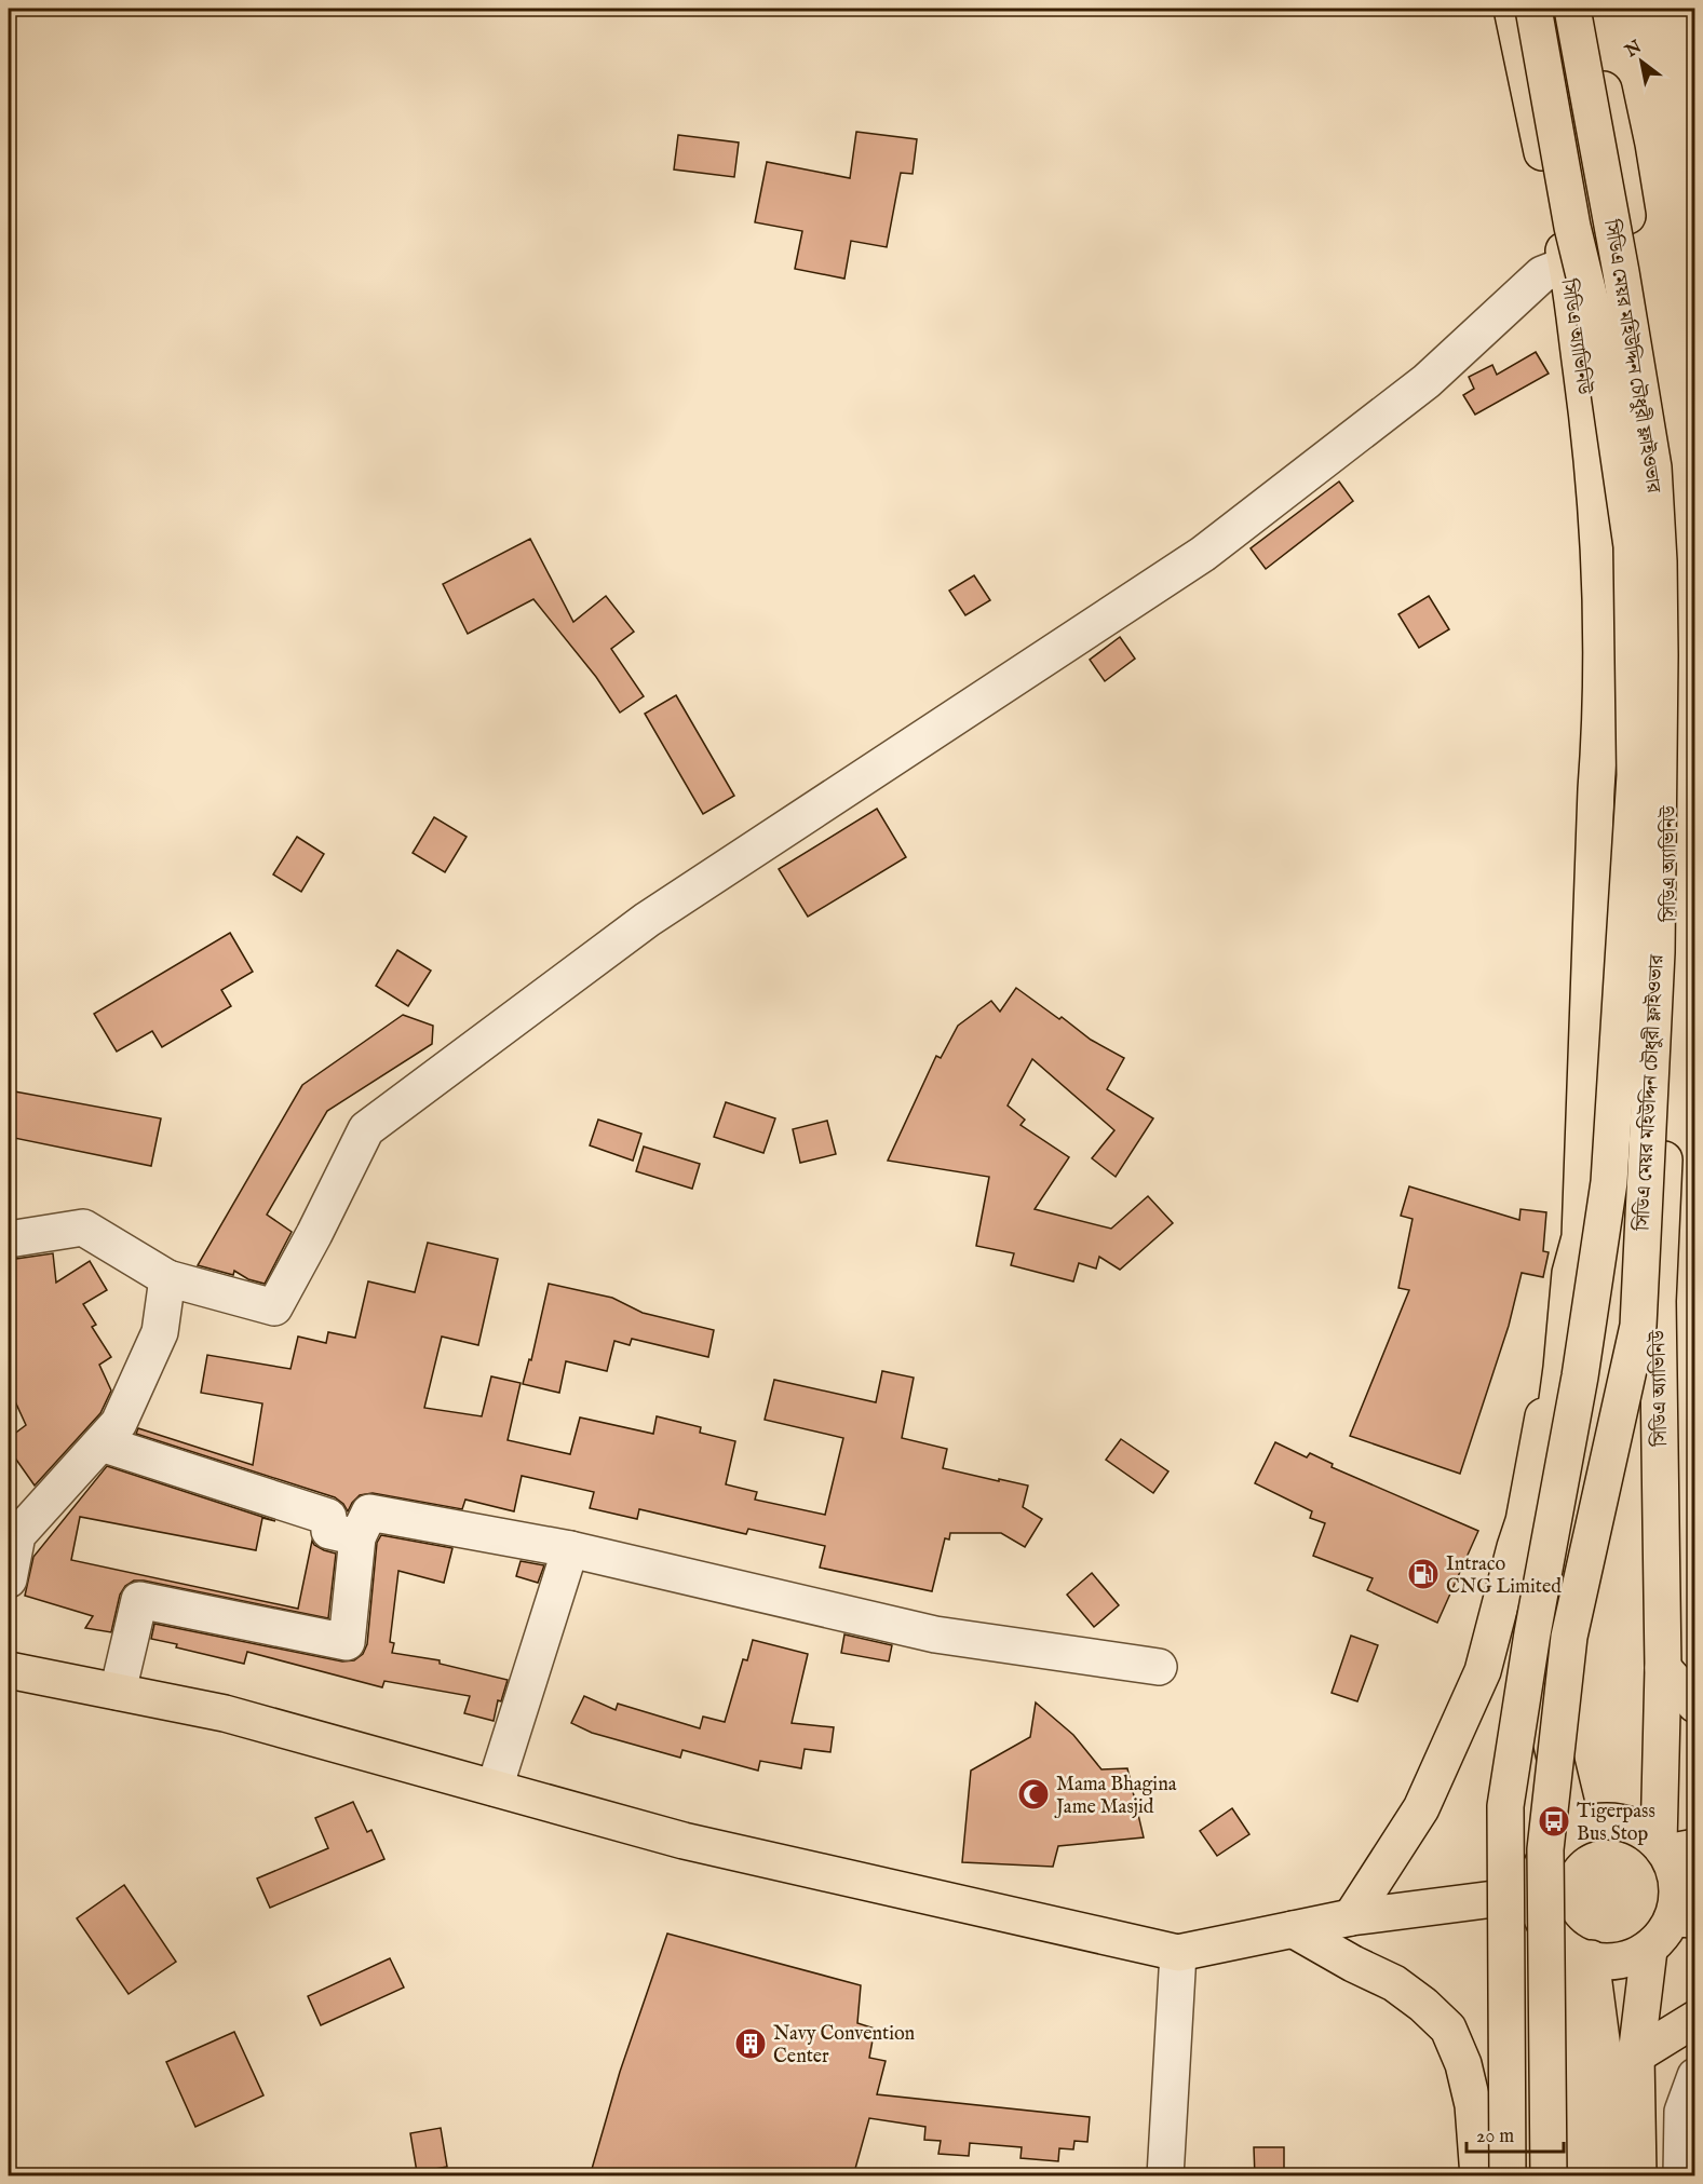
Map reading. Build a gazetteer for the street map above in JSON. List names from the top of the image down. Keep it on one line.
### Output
{"streets":{"main road":["সিডিএ অ্যাভিনিউ","সিডিএ মেয়র মহিউদ্দিন চৌধুরী ফ্লাইওভার"]},"places":{"fuel station":["Intraco CNG Limited"],"mosque":["Mama Bhagina Jame Masjid"],"bus stop":["Tigerpass Bus Stop"],"building":["Navy Convention Center"]},"scale_bar":"20 m","north":"top left"}
